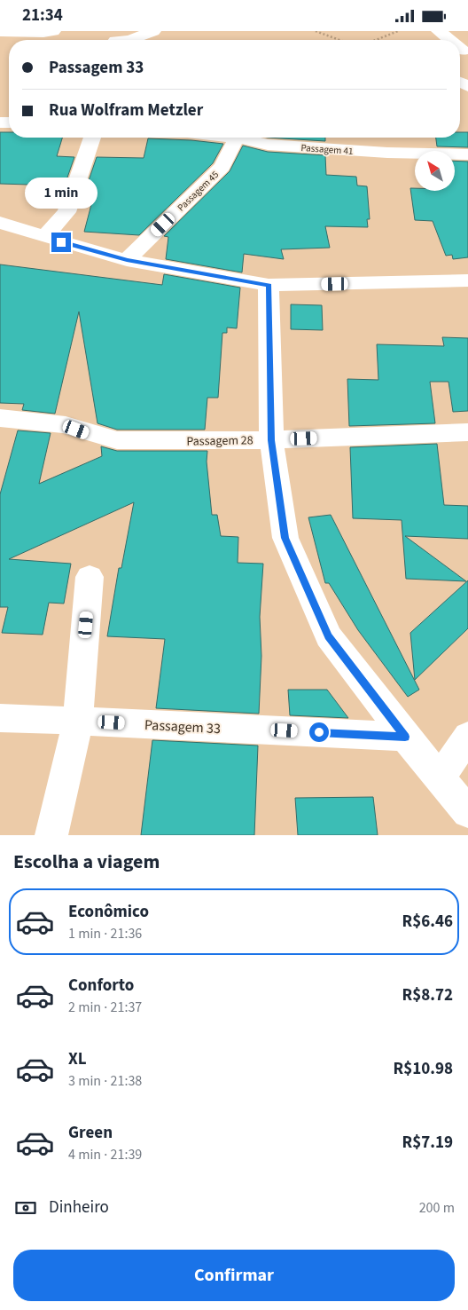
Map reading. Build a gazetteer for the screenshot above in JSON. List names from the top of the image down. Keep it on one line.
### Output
{"streets":{"street":["Passagem 41","Passagem 45","Passagem 28","Passagem 33"]},"north":"top left","page":{"status":"21:34","banner":["Passagem 33","Rua Wolfram Metzler"],"bubble":"1 min","heading":"Escolha a viagem","list":[{"name":"Econômico","note":"1 min · 21:36","value":"R$6.46"},{"name":"Conforto","note":"2 min · 21:37","value":"R$8.72"},{"name":"XL","note":"3 min · 21:38","value":"R$10.98"},{"name":"Green","note":"4 min · 21:39","value":"R$7.19"}],"pay":["Dinheiro","200 m"],"buttons":"Confirmar"}}
